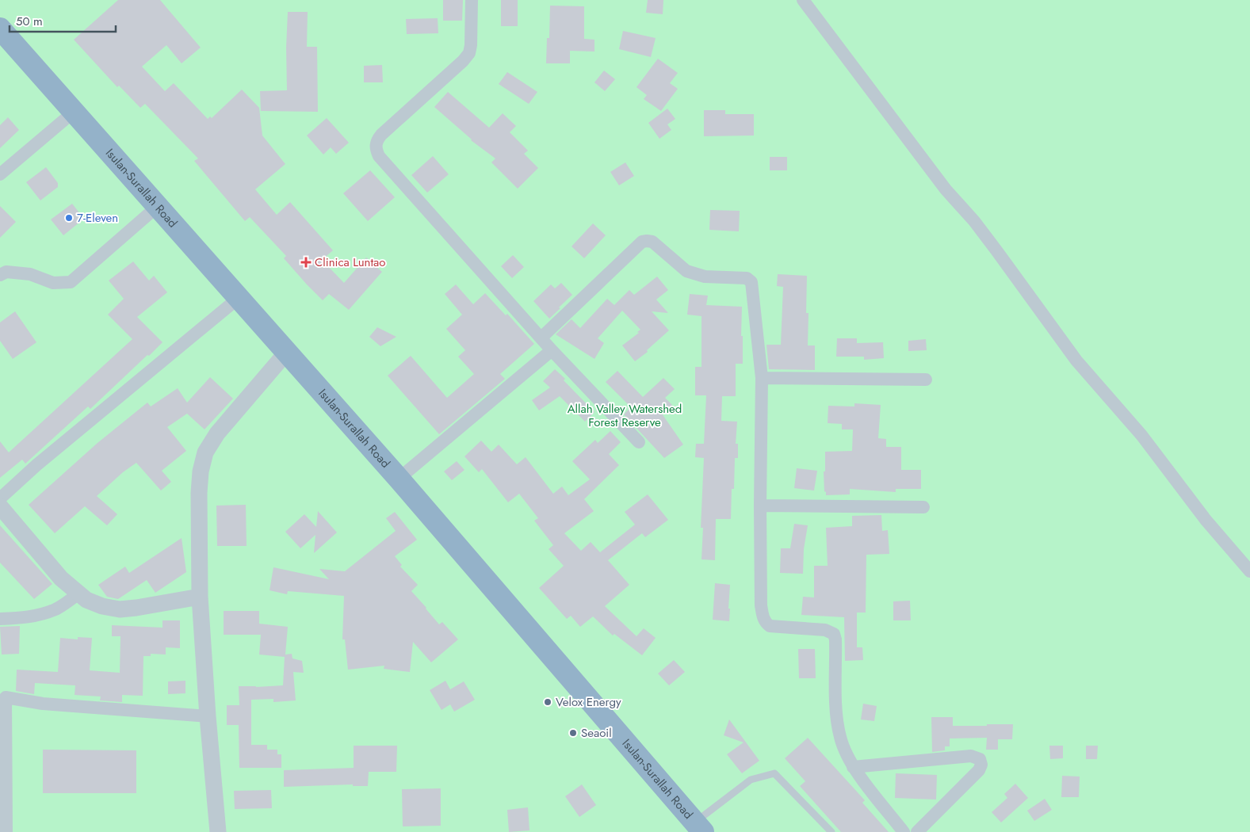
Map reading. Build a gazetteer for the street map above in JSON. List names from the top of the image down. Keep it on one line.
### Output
{"streets":{"highway":["Isulan-Surallah Road"]},"parks":["Allah Valley Watershed Forest Reserve"],"places":{"other":["7-Eleven","Velox Energy","Seaoil"],"health":["Clinica Luntao"]},"scale_bar":"50 m"}
